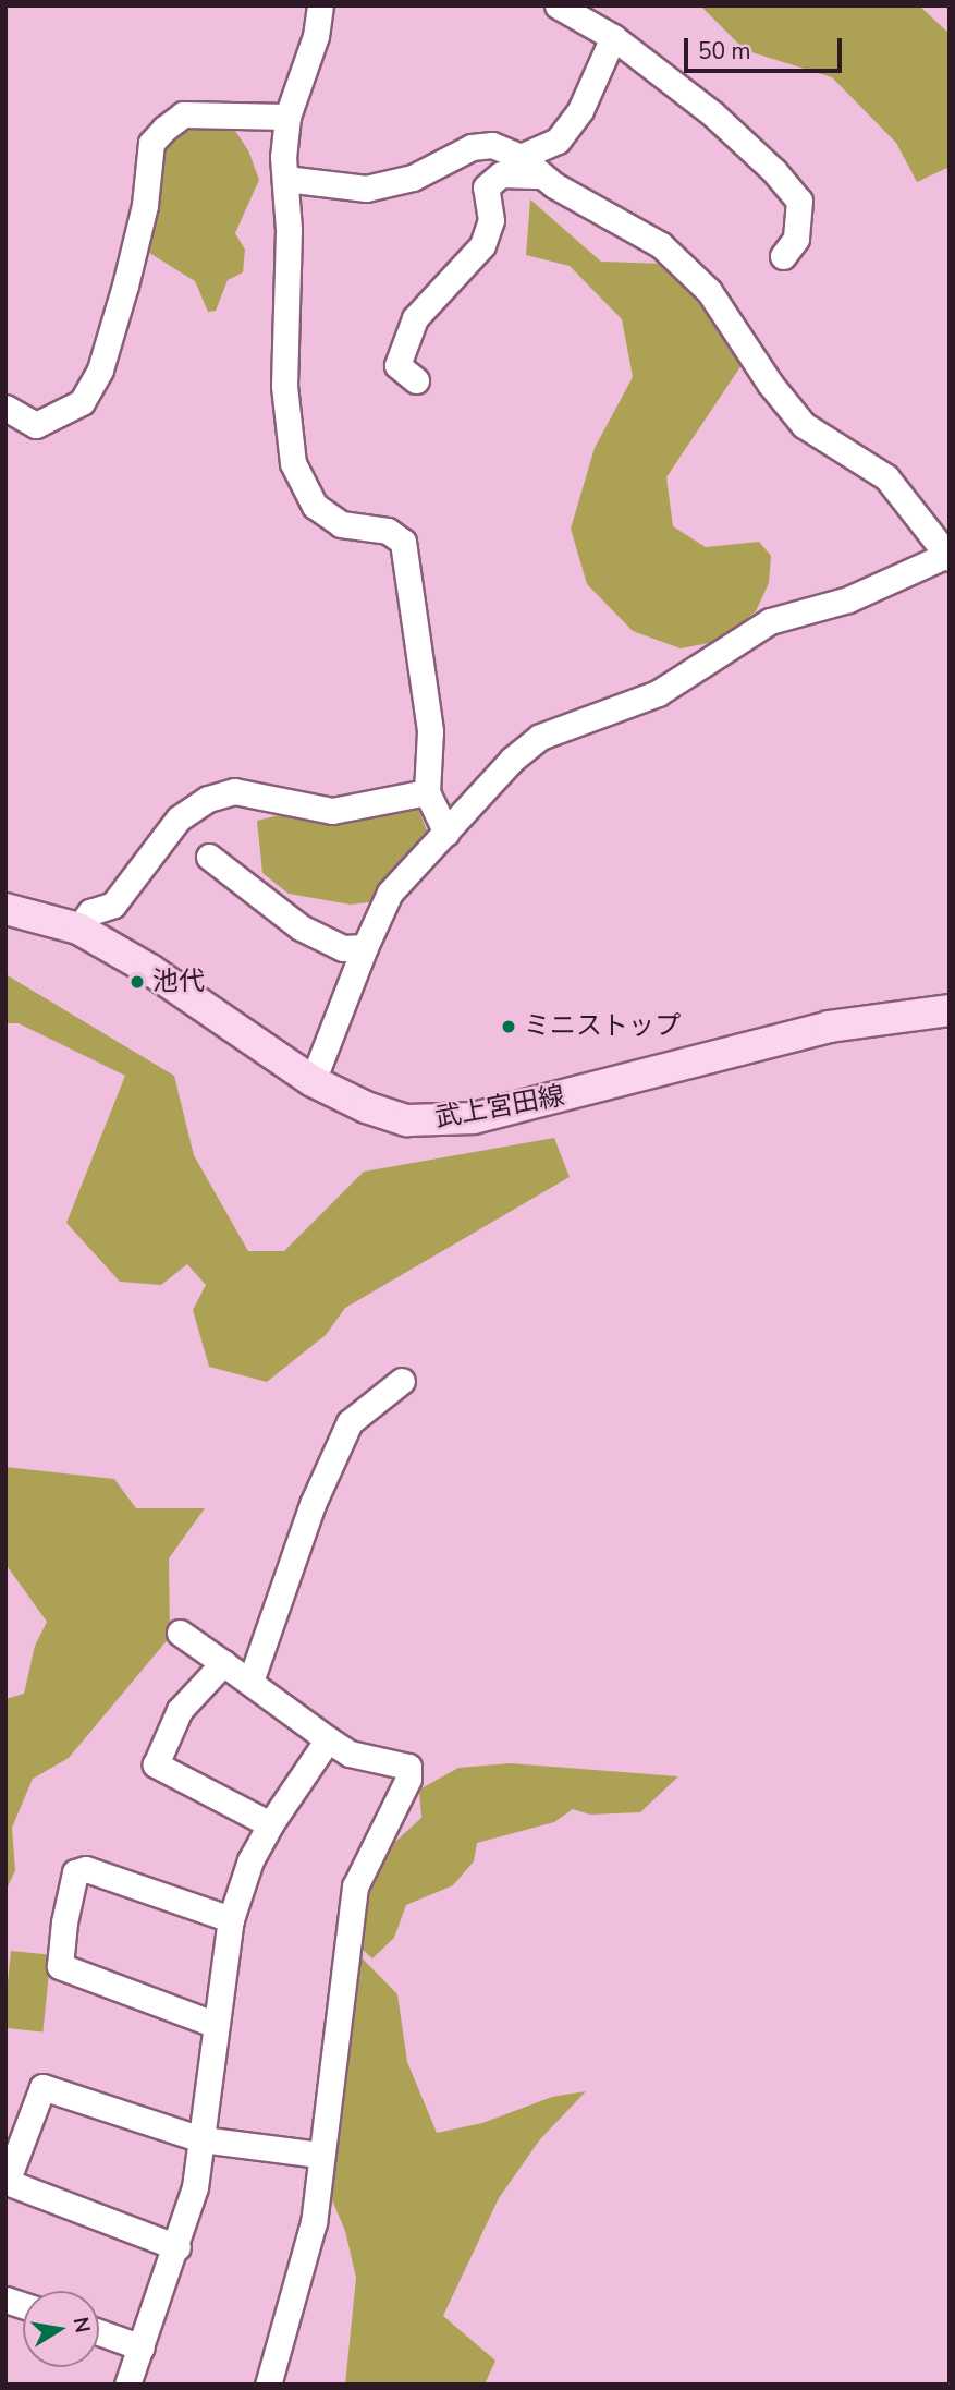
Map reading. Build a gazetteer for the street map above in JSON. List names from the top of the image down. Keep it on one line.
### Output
{"streets":{"main road":["武上宮田線"]},"places":["池代","ミニストップ"],"scale_bar":"50 m","north":"right"}
